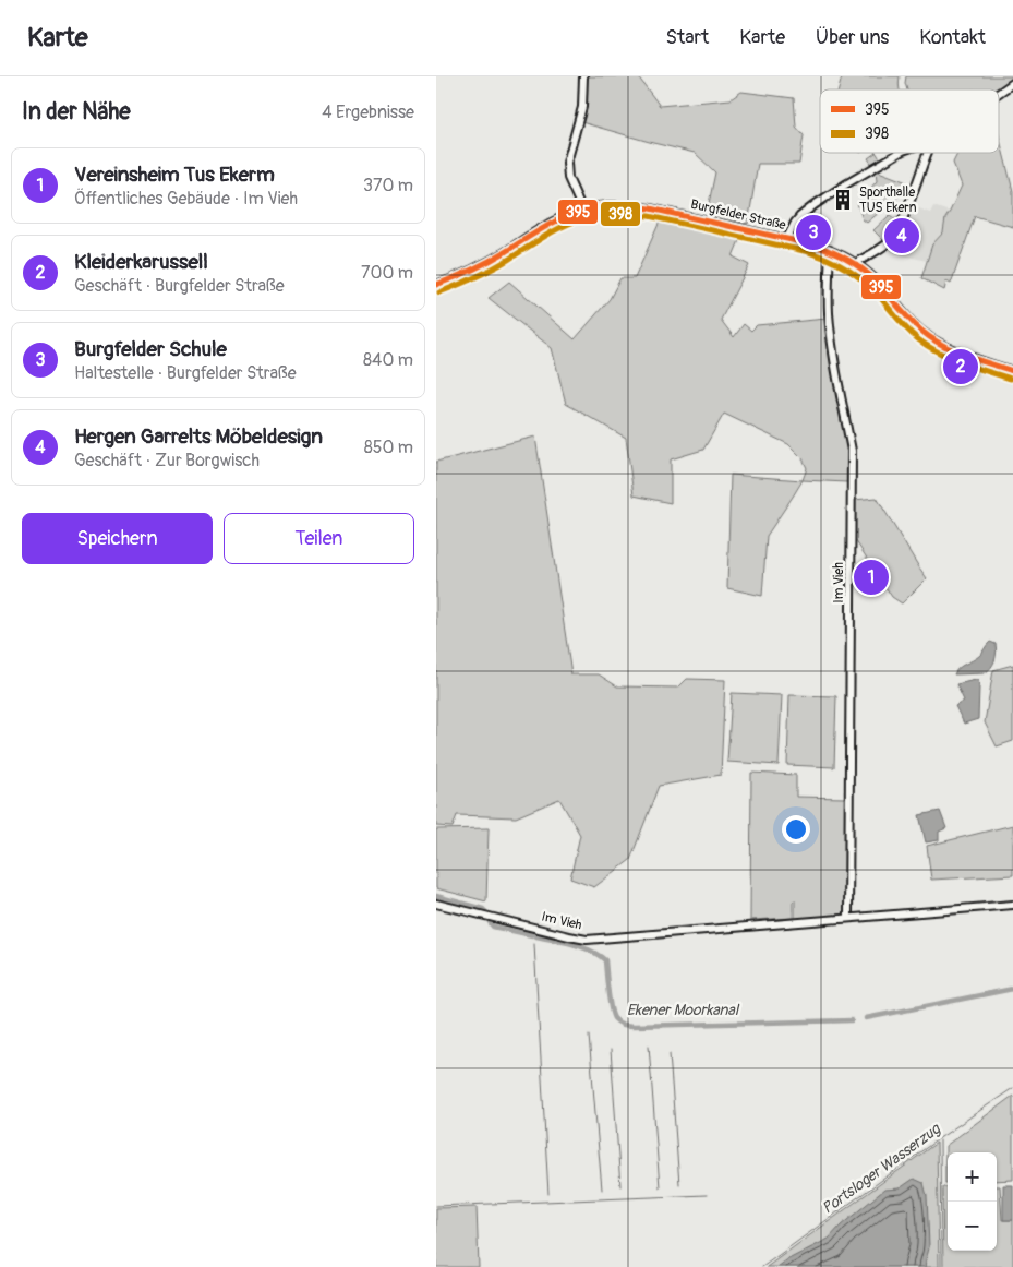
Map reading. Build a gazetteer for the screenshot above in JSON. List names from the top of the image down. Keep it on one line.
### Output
{"streets":{"street":["Burgfelder Straße","Im Vieh"]},"crossings":[["Burgfelder Straße","Im Vieh"]],"water":["Ekener Moorkanal","Portsloger Wasserzug"],"places":{"building":["Sporthalle TUS Ekern"]},"lines":["transit line 395","transit line 398"],"legend":["395","398"],"page":{"header":"Karte","nav":["Start","Karte","Über uns","Kontakt"],"heading":["In der Nähe","4 Ergebnisse"],"list":[{"mark":"1","name":"Vereinsheim Tus Ekerm","note":"Öffentliches Gebäude · Im Vieh","value":"370 m"},{"mark":"2","name":"Kleiderkarussell","note":"Geschäft · Burgfelder Straße","value":"700 m"},{"mark":"3","name":"Burgfelder Schule","note":"Haltestelle · Burgfelder Straße","value":"840 m"},{"mark":"4","name":"Hergen Garrelts Möbeldesign","note":"Geschäft · Zur Borgwisch","value":"850 m"}],"pins":["3","4","2","1"],"buttons":["Speichern","Teilen"],"map_buttons":["+","−"]}}
